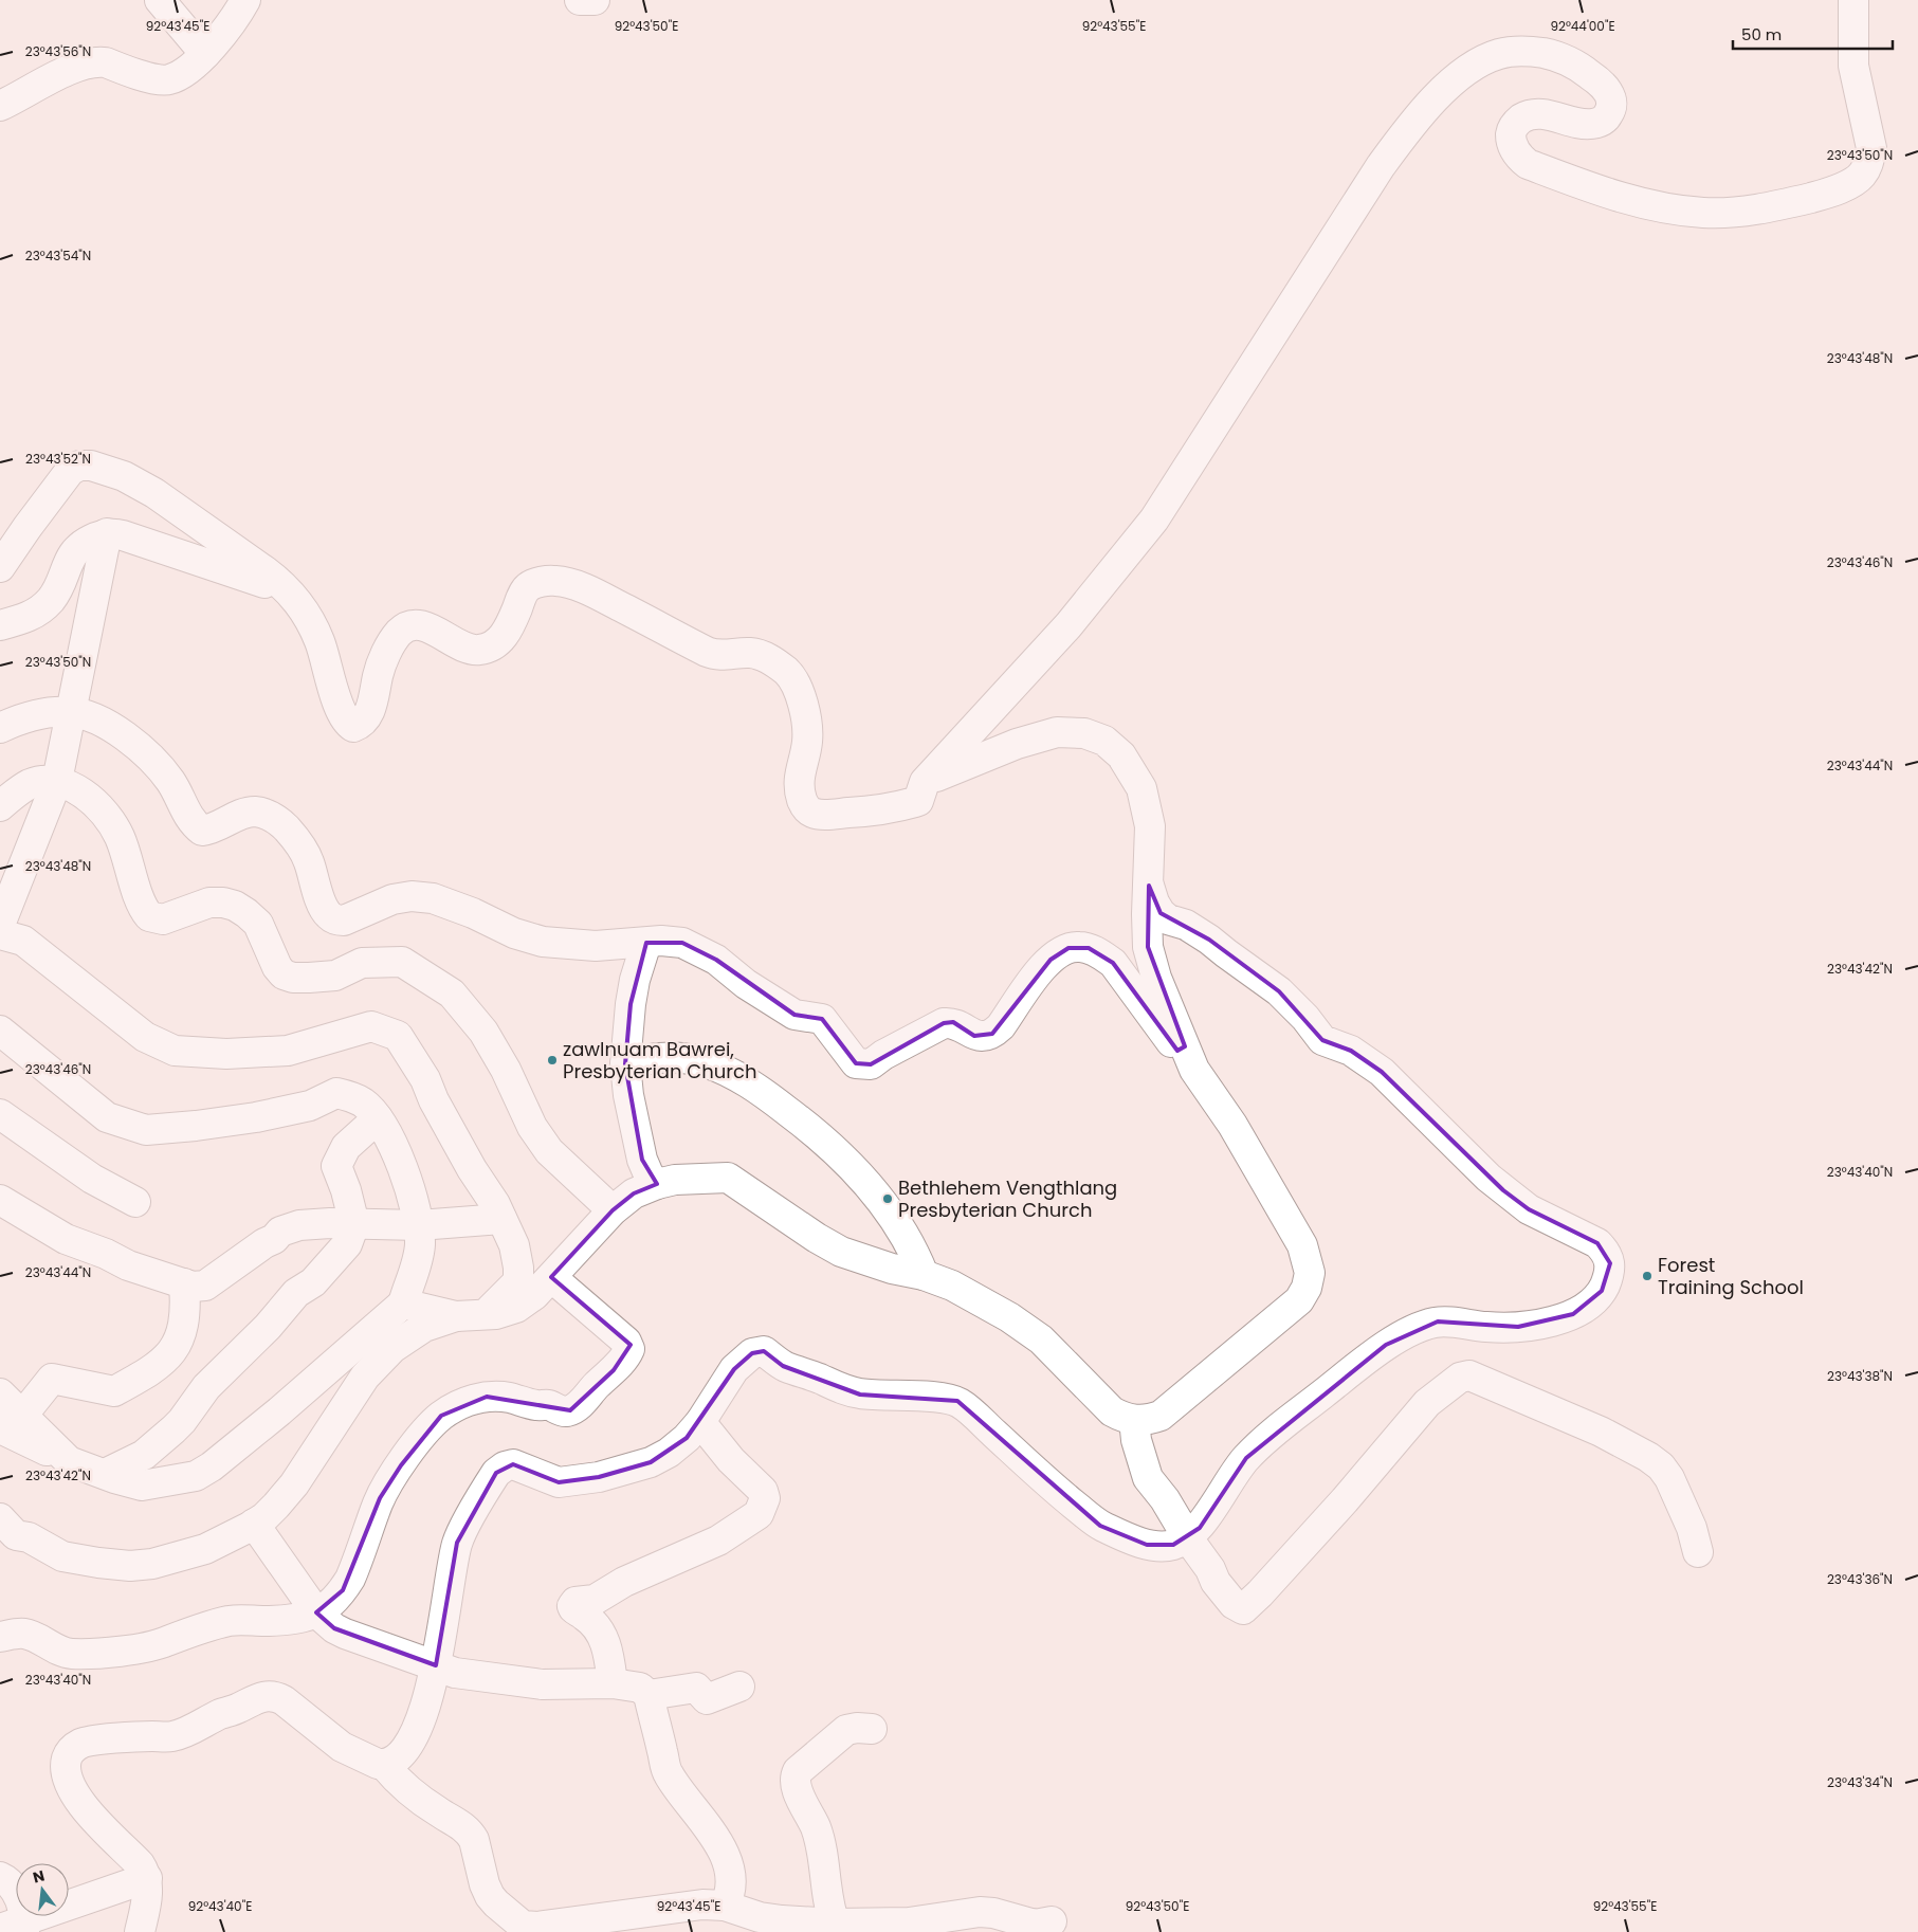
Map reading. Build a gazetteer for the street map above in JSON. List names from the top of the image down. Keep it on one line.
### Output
{"places":["zawlnuam Bawrei, Presbyterian Church","Bethlehem Vengthlang Presbyterian Church","Forest Training School"],"scale_bar":"50 m","north":"top","coordinates":["92°43'45\"E","92°43'50\"E","92°43'55\"E","92°44'00\"E","23°43'56\"N","23°43'50\"N","23°43'54\"N","23°43'48\"N","23°43'52\"N","23°43'46\"N","23°43'44\"N","23°43'42\"N","23°43'40\"N","23°43'38\"N","23°43'36\"N","23°43'34\"N","92°43'40\"E"]}
